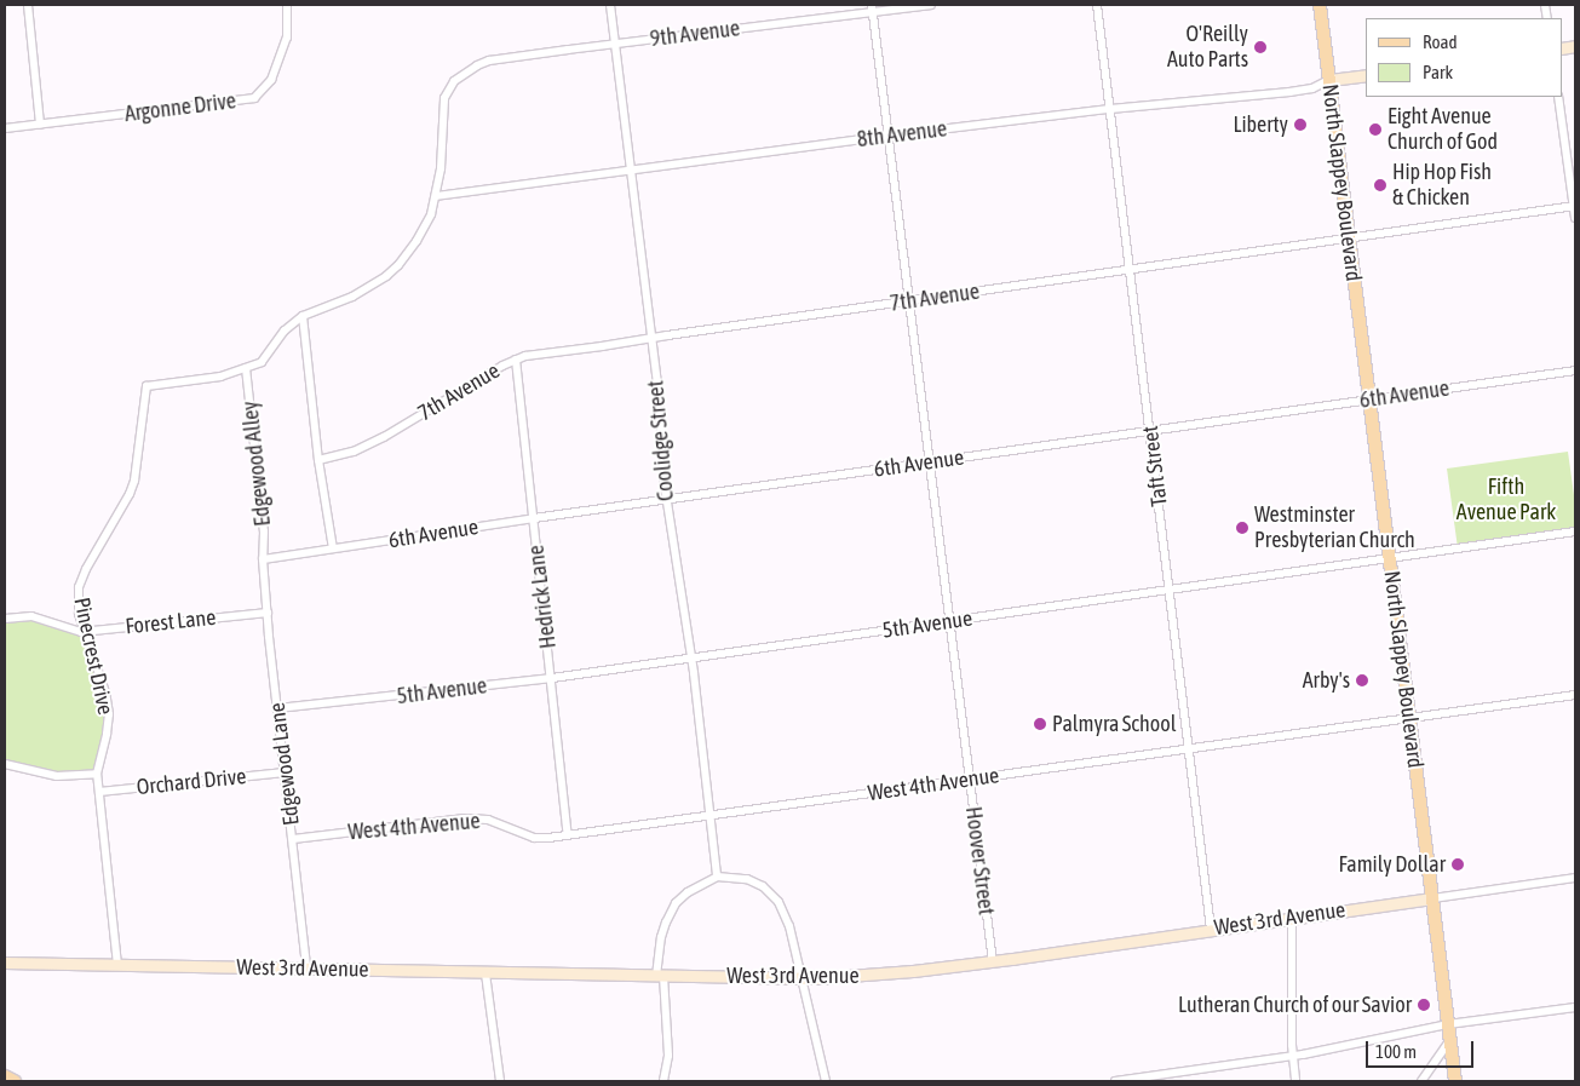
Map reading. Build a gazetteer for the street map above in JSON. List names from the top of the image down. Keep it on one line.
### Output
{"streets":{"main road":["North Slappey Boulevard"],"street":["9th Avenue","Argonne Drive","8th Avenue","7th Avenue","6th Avenue","Coolidge Street","Edgewood Alley","Taft Street","Hedrick Lane","Forest Lane","5th Avenue","Pinecrest Drive","Edgewood Lane","Orchard Drive","West 4th Avenue","Hoover Street","West 3rd Avenue"]},"crossings":[["9th Avenue","Coolidge Street"],["9th Avenue","Pinecrest Drive"],["9th Avenue","Hoover Street"],["8th Avenue","North Slappey Boulevard"],["8th Avenue","Coolidge Street"],["8th Avenue","Taft Street"],["8th Avenue","Pinecrest Drive"],["8th Avenue","Hoover Street"],["North Slappey Boulevard","7th Avenue"],["North Slappey Boulevard","6th Avenue"],["North Slappey Boulevard","5th Avenue"],["North Slappey Boulevard","West 4th Avenue"],["North Slappey Boulevard","West 3rd Avenue"],["7th Avenue","Coolidge Street"],["7th Avenue","Taft Street"],["7th Avenue","Hedrick Lane"],["7th Avenue","Hoover Street"],["6th Avenue","Coolidge Street"],["6th Avenue","Edgewood Alley"],["6th Avenue","Taft Street"],["6th Avenue","Hedrick Lane"],["6th Avenue","Edgewood Lane"],["6th Avenue","Hoover Street"],["Coolidge Street","5th Avenue"],["Coolidge Street","West 4th Avenue"],["Edgewood Alley","Pinecrest Drive"],["Edgewood Alley","Edgewood Lane"],["Taft Street","5th Avenue"],["Taft Street","West 4th Avenue"],["Taft Street","West 3rd Avenue"],["Hedrick Lane","5th Avenue"],["Hedrick Lane","West 4th Avenue"],["Forest Lane","Pinecrest Drive"],["Forest Lane","Edgewood Lane"],["5th Avenue","Edgewood Lane"],["5th Avenue","Hoover Street"],["Pinecrest Drive","Orchard Drive"],["Pinecrest Drive","West 3rd Avenue"],["Edgewood Lane","Orchard Drive"],["Edgewood Lane","West 4th Avenue"],["Edgewood Lane","West 3rd Avenue"],["West 4th Avenue","Hoover Street"],["Hoover Street","West 3rd Avenue"]],"parks":["Fifth Avenue Park"],"places":["O'Reilly Auto Parts","Liberty","Eight Avenue Church of God","Hip Hop Fish & Chicken","Westminster Presbyterian Church","Arby's","Palmyra School","Family Dollar","Lutheran Church of our Savior"],"legend":["Road","Park"],"scale_bar":"100 m"}
